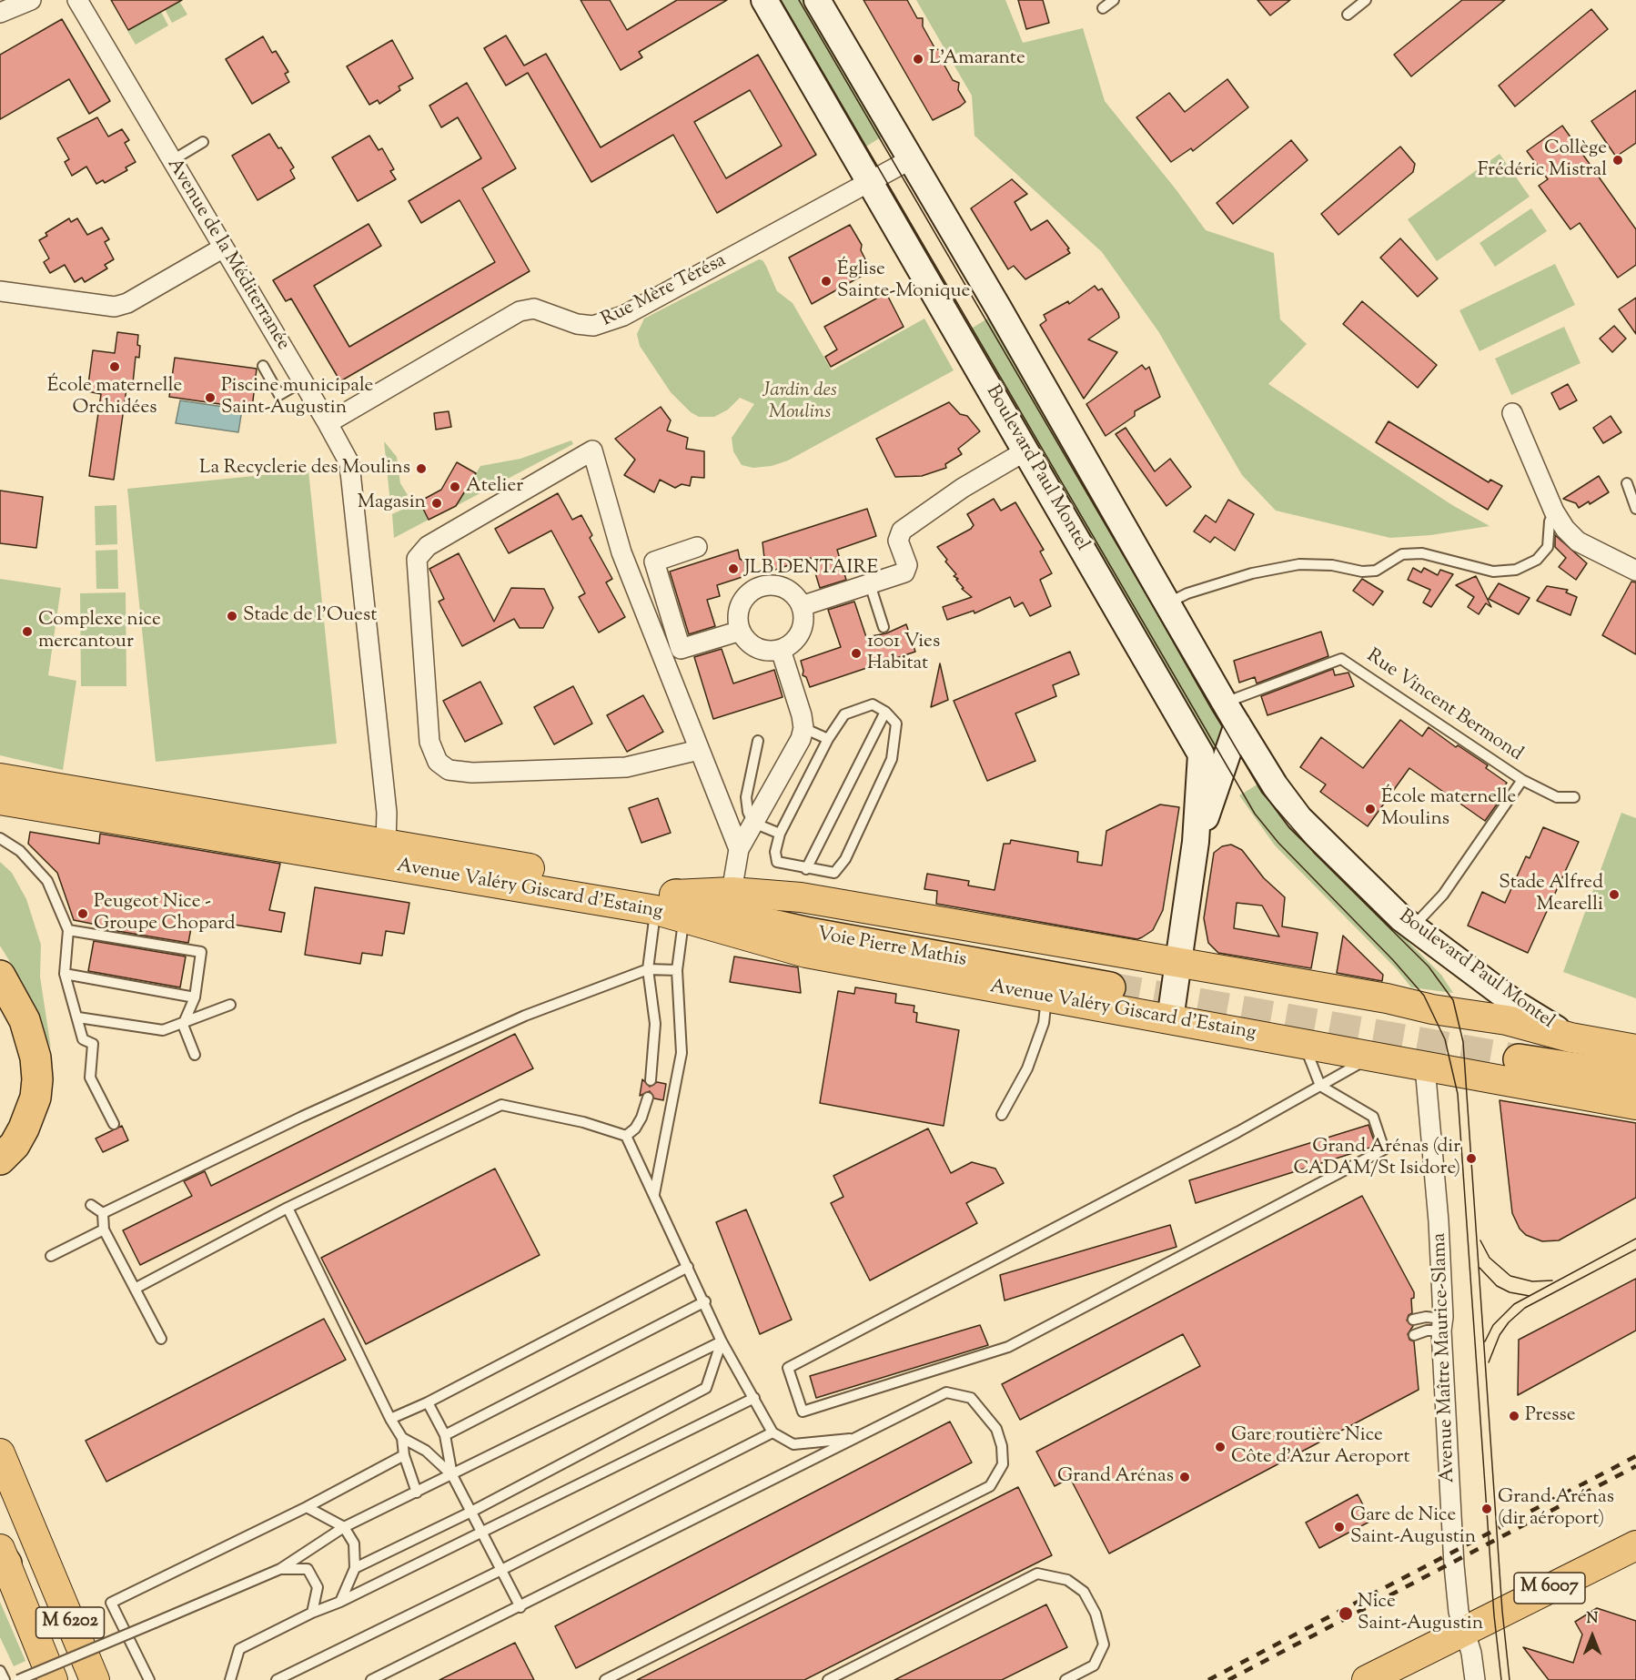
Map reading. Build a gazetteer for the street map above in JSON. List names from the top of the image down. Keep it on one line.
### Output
{"streets":{"highway":["Voie Pierre Mathis"],"main road":["Boulevard Paul Montel","Avenue Valéry Giscard d'Estaing","M 6007","M 6202"],"street":["Avenue de la Méditerranée","Rue Mère Térésa","Avenue Maître Maurice-Slama"],"lane":["Rue Vincent Bermond"]},"crossings":[["Avenue de la Méditerranée","Rue Mère Térésa"],["Avenue de la Méditerranée","Avenue Valéry Giscard d'Estaing"],["Rue Mère Térésa","Boulevard Paul Montel"],["Boulevard Paul Montel","Rue Vincent Bermond"],["Boulevard Paul Montel","Avenue Valéry Giscard d'Estaing"],["Avenue Valéry Giscard d'Estaing","Voie Pierre Mathis"],["Avenue Valéry Giscard d'Estaing","Avenue Maître Maurice-Slama"],["Avenue Maître Maurice-Slama","M 6007"]],"parks":["Jardin des Moulins"],"places":["L'Amarante","Collège Frédéric Mistral","Église Sainte-Monique","École maternelle Orchidées","Piscine municipale Saint-Augustin","La Recyclerie des Moulins","Atelier","Magasin","JLB DENTAIRE","Stade de l'Ouest","Complexe nice mercantour","1001 Vies Habitat","École maternelle Moulins","Stade Alfred Mearelli","Peugeot Nice - Groupe Chopard","Grand Arénas (dir CADAM/St Isidore)","Presse","Gare routière Nice Côte d'Azur Aeroport","Grand Arénas","Grand Arénas (dir aéroport)","Gare de Nice Saint-Augustin","Nice Saint-Augustin"],"north":"top"}
